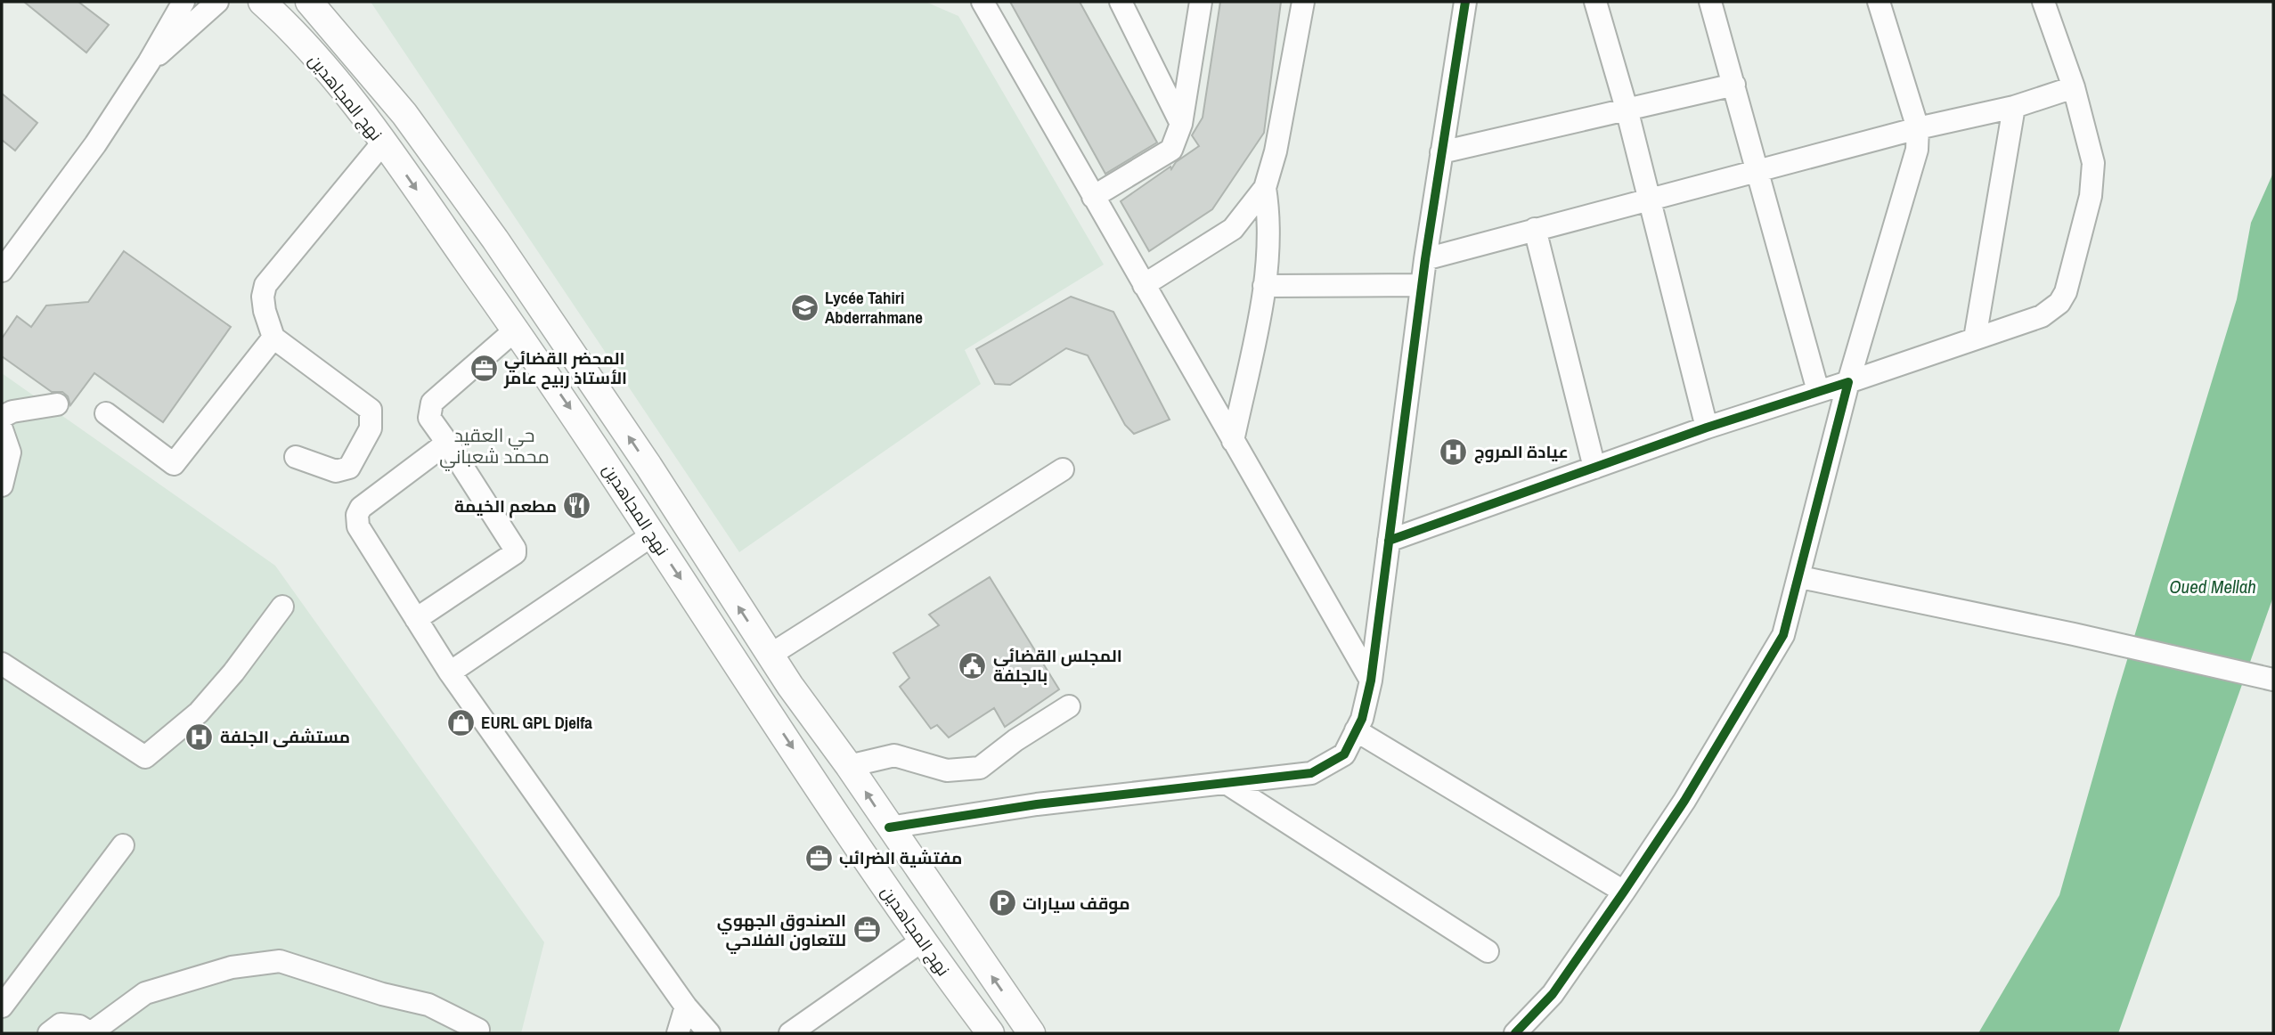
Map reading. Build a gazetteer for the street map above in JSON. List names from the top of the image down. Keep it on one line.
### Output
{"streets":{"main road":["نهج المجاهدين"]},"districts":["حي العقيد محمد شعباني"],"water":["Oued Mellah"],"places":{"school or university":["Lycée Tahiri Abderrahmane"],"office":["المحضر القضائي الأستاذ ربيح عامر","مفتشية الضرائب","الصندوق الجهوي للتعاون الفلاحي"],"hospital":["عيادة المروج","مستشفى الجلفة"],"restaurant":["مطعم الخيمة"],"public building":["المجلس القضائي بالجلفة"],"shop":["EURL GPL Djelfa"],"parking":["موقف سيارات"]}}
